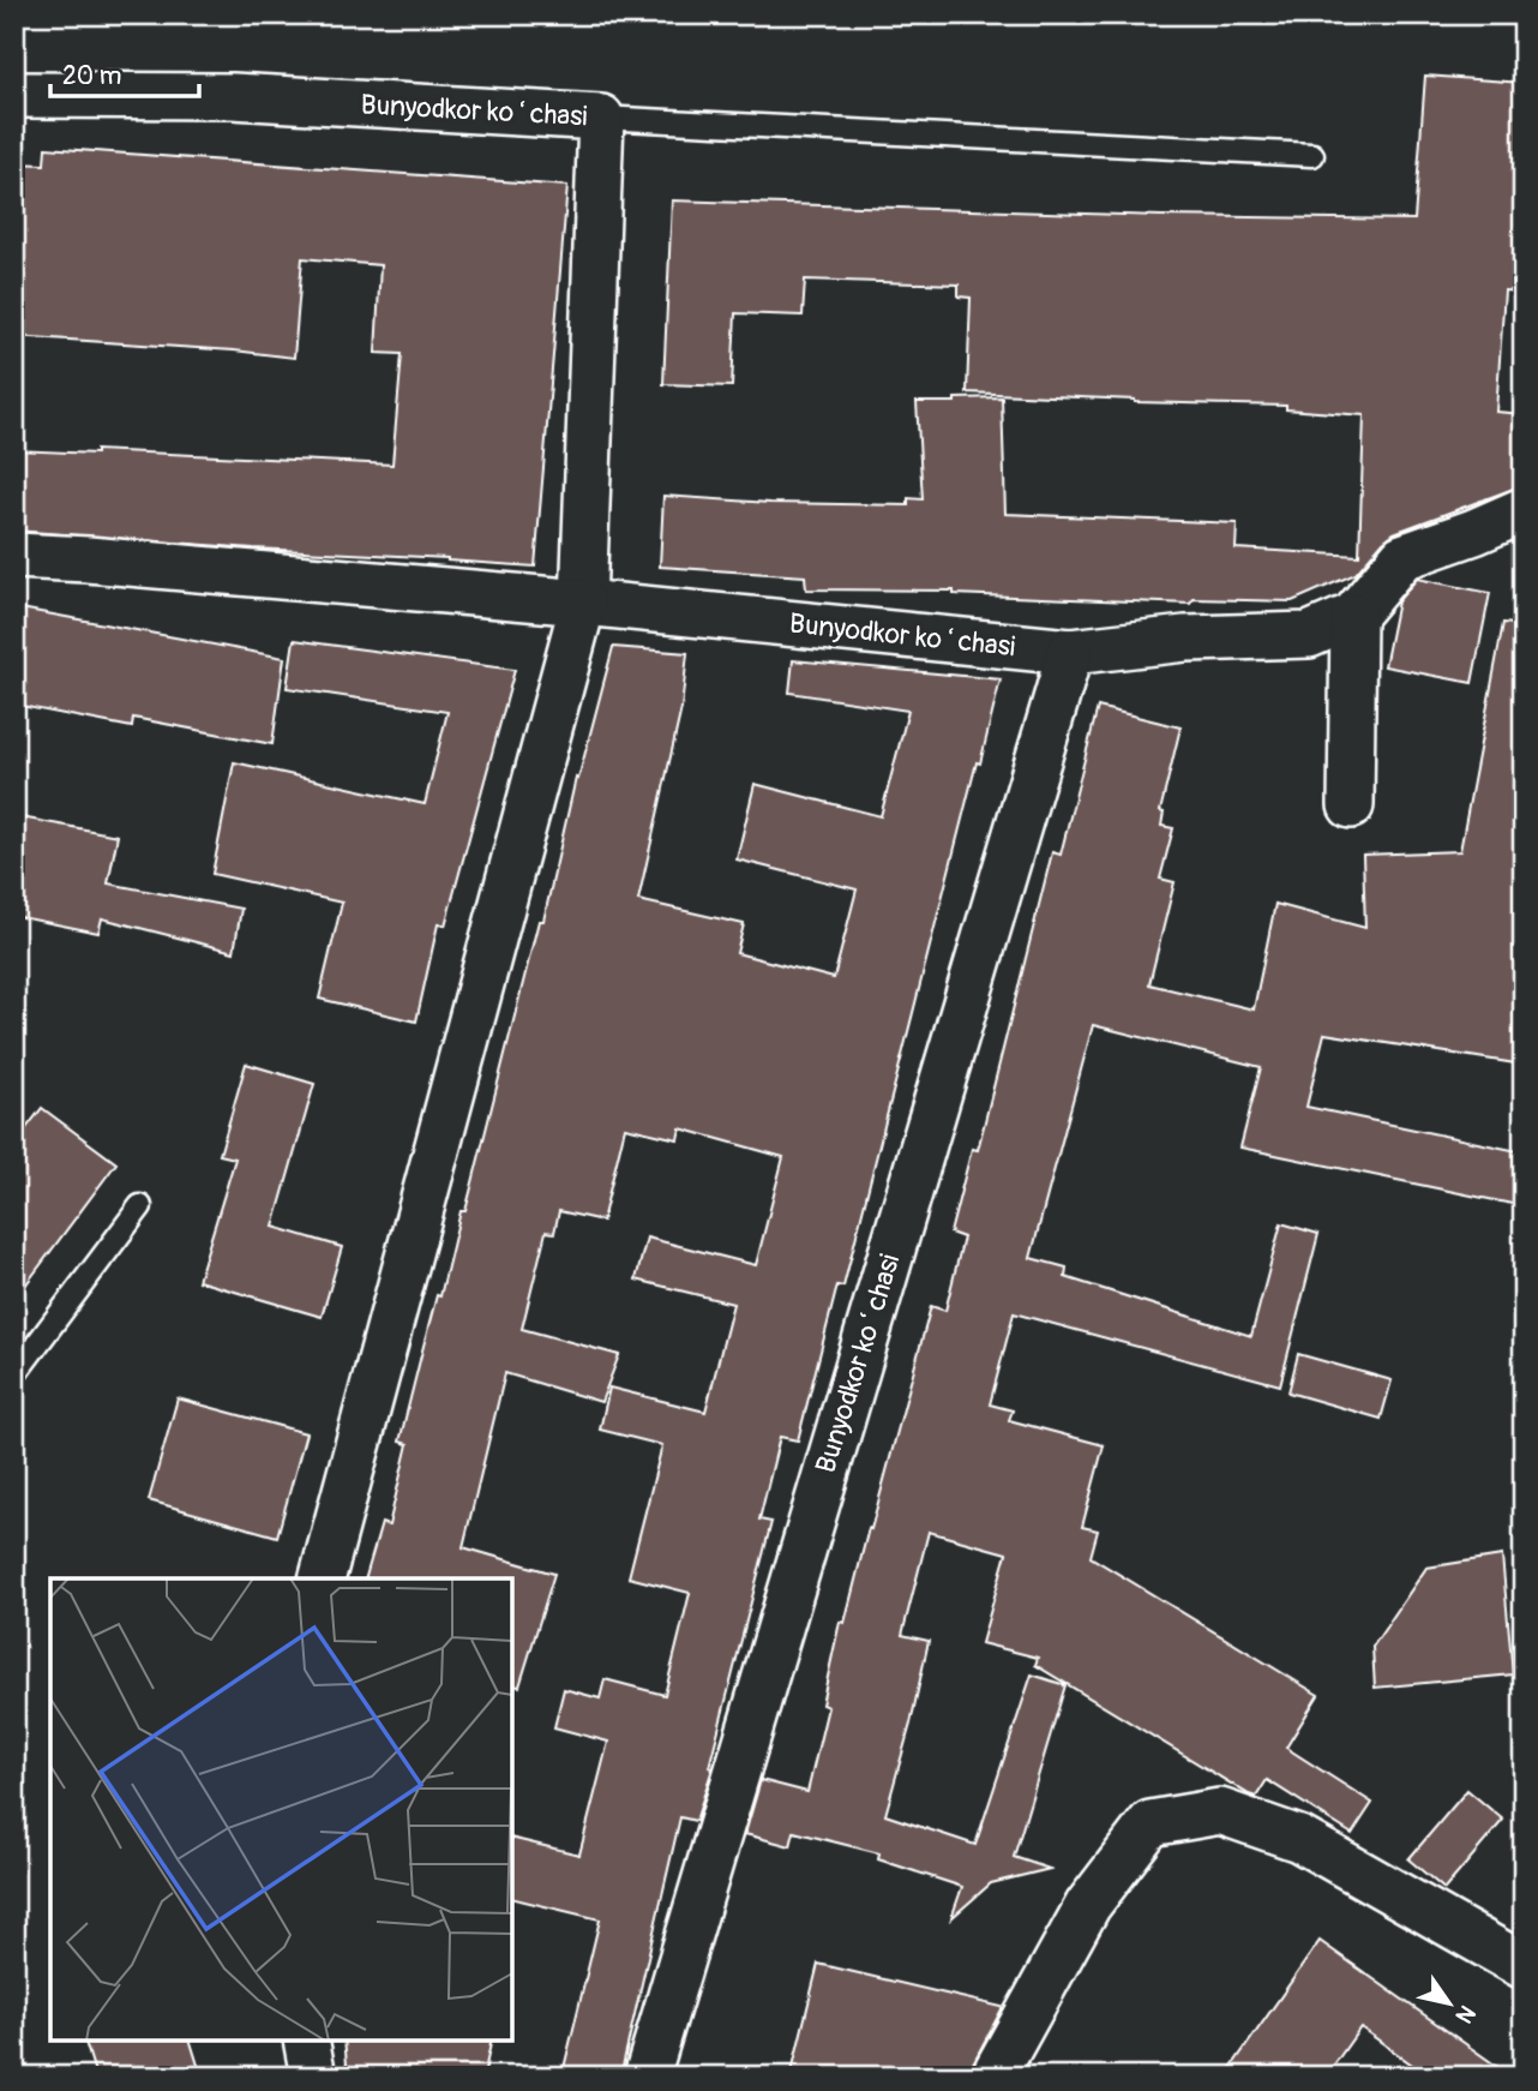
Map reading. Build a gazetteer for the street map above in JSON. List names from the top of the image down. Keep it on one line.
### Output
{"streets":{"street":["Bunyodkor koʻchasi"]},"scale_bar":"20 m","north":"bottom right"}
